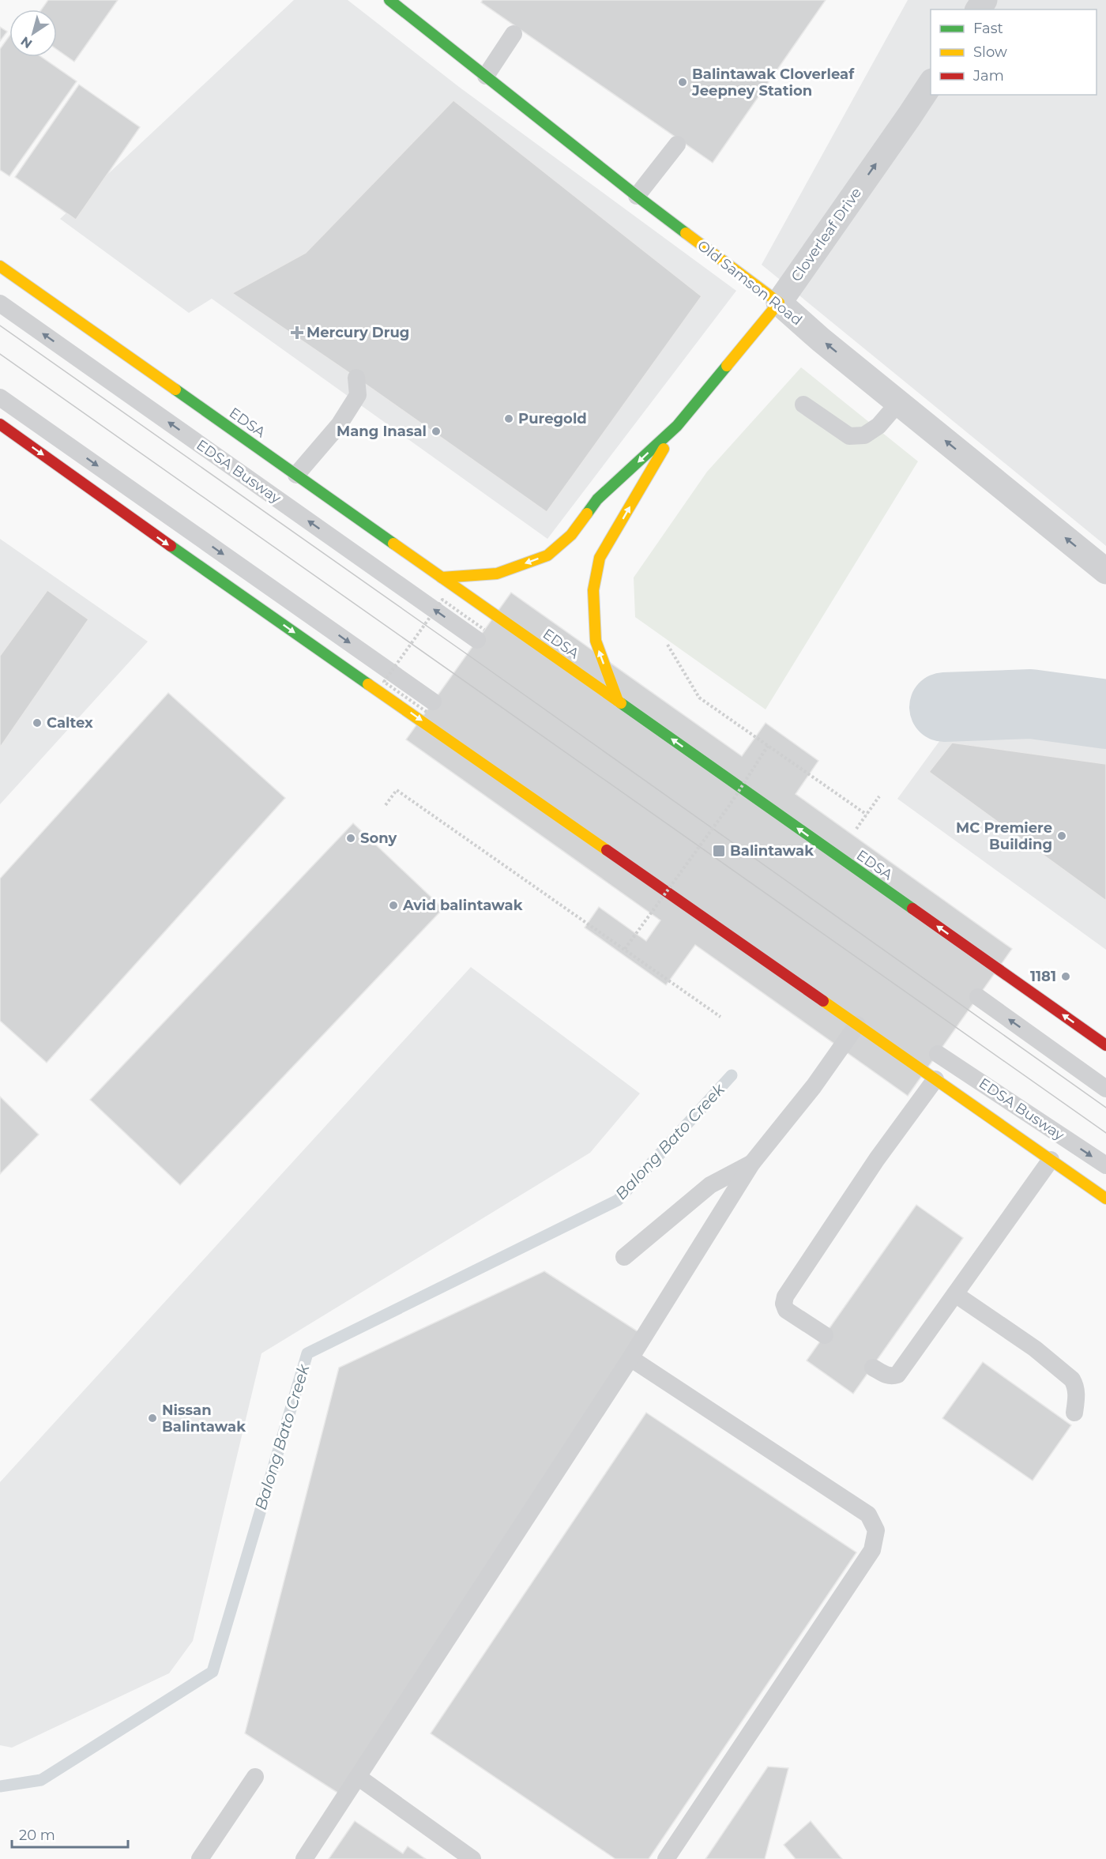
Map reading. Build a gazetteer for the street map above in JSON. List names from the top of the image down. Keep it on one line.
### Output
{"streets":{"main road":["Cloverleaf Drive","Old Samson Road","EDSA"],"lane":["EDSA Busway"]},"crossings":[["Cloverleaf Drive","Old Samson Road"],["Cloverleaf Drive","EDSA"]],"one_way":["Old Samson Road","EDSA"],"water":["Balong Bato Creek"],"places":{"other":["Balintawak Cloverleaf Jeepney Station","Puregold","Mang Inasal","Caltex","MC Premiere Building","Sony","Avid balintawak","1181","Nissan Balintawak"],"health":["Mercury Drug"],"transit":["Balintawak"]},"legend":["Fast","Slow","Jam"],"scale_bar":"20 m","north":"bottom left"}
